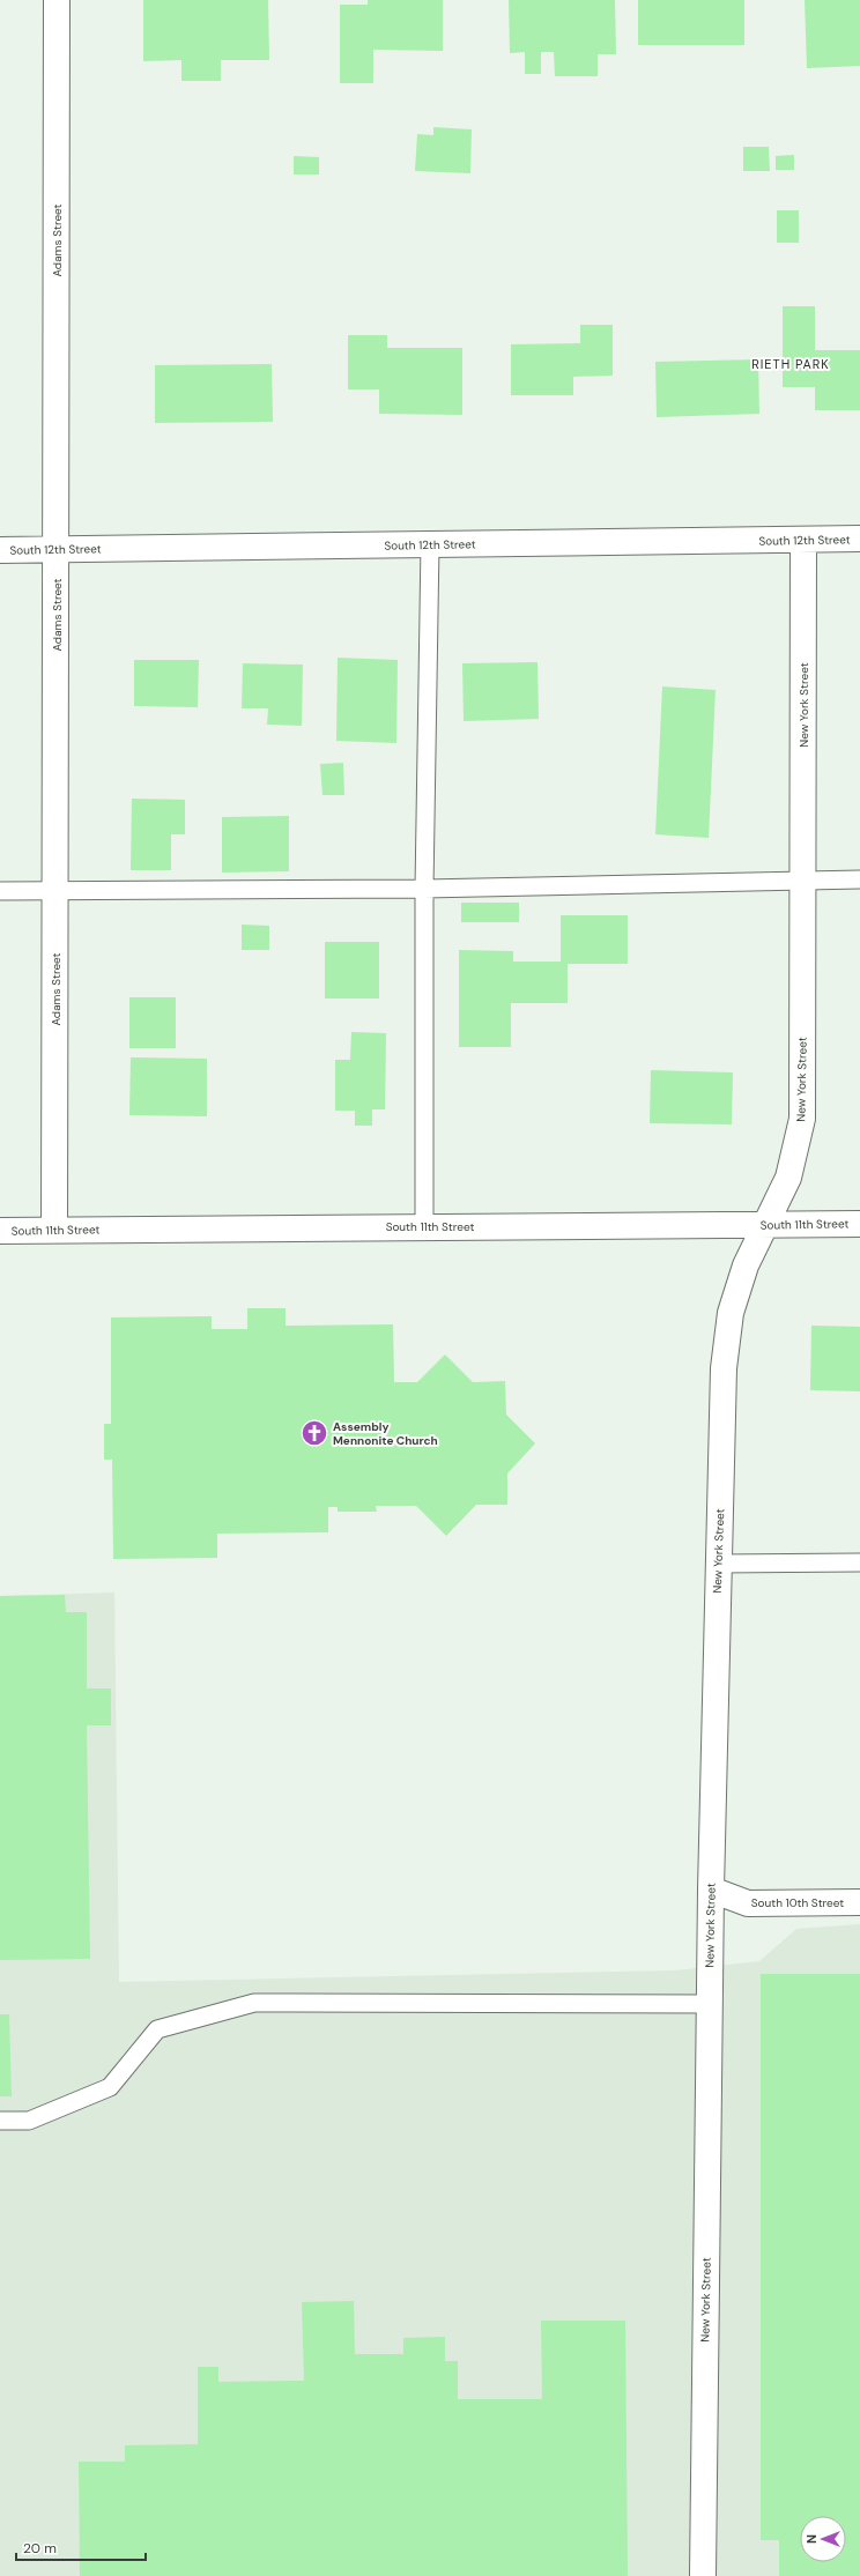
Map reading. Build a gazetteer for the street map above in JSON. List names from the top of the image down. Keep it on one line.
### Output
{"streets":{"street":["Adams Street","South 12th Street","New York Street","South 11th Street","South 10th Street"]},"crossings":[["Adams Street","South 12th Street"],["Adams Street","South 11th Street"],["South 12th Street","New York Street"],["New York Street","South 11th Street"],["New York Street","South 10th Street"]],"districts":["RIETH PARK"],"places":{"church":["Assembly Mennonite Church"]},"scale_bar":"20 m","north":"left"}
